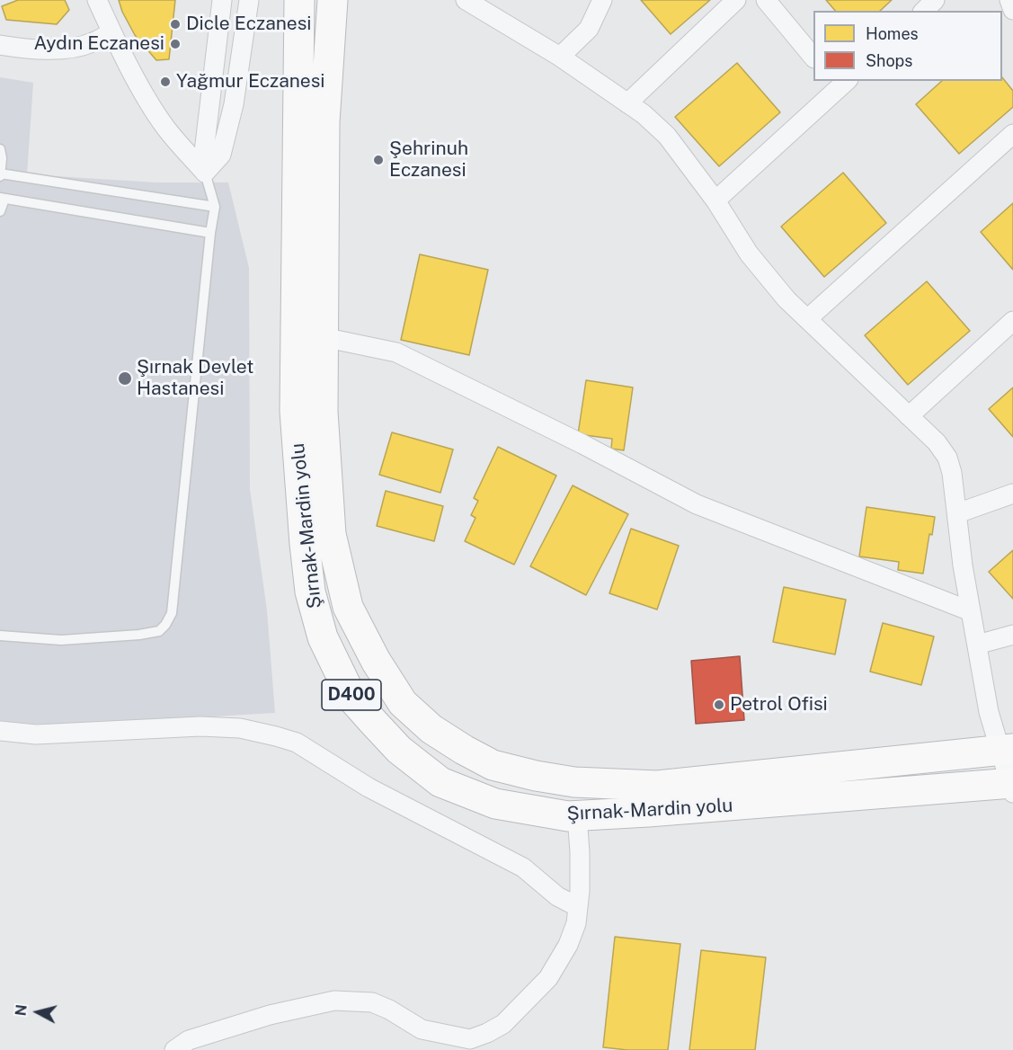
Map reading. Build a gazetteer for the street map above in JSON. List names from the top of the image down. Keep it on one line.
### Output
{"streets":{"highway":["Şırnak-Mardin yolu","D400"]},"places":["Dicle Eczanesi","Aydın Eczanesi","Yağmur Eczanesi","Şehrinuh Eczanesi","Şırnak Devlet Hastanesi","Petrol Ofisi"],"legend":["Homes","Shops"],"north":"left"}
